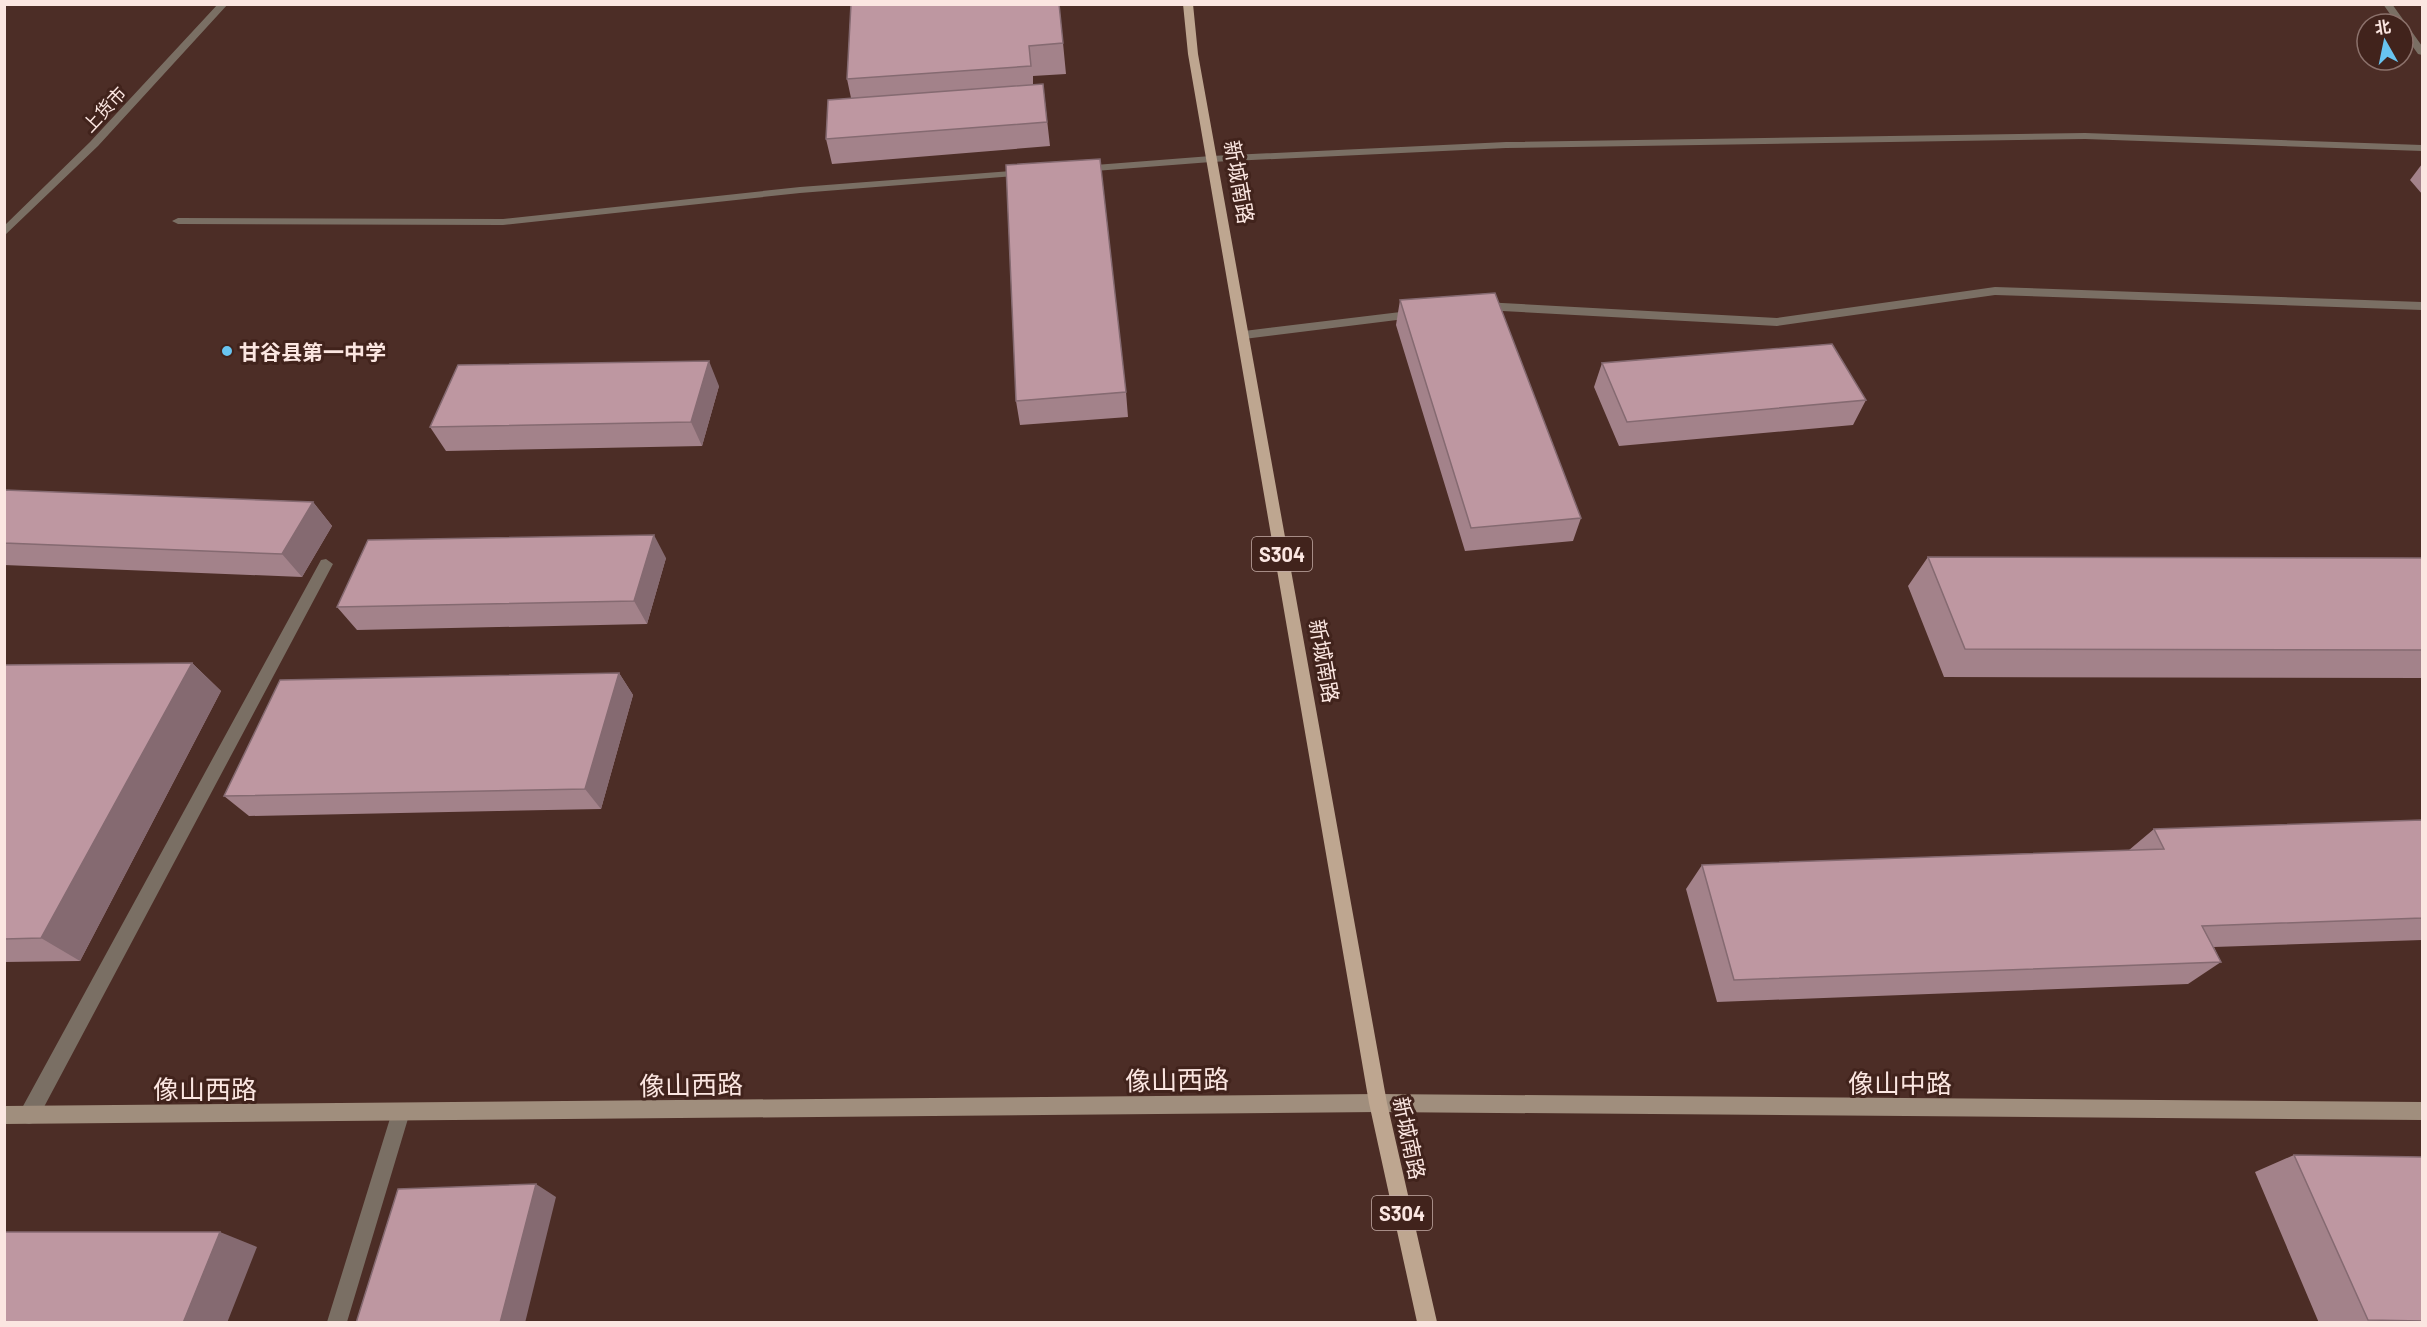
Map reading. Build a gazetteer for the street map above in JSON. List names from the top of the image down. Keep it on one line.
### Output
{"streets":{"main road":["新城南路","S304","像山西路","像山中路"],"street":["上货市"]},"crossings":[["新城南路","像山西路"],["新城南路","像山中路"],["像山西路","像山中路"]],"places":["甘谷县第一中学"],"north":"top"}
